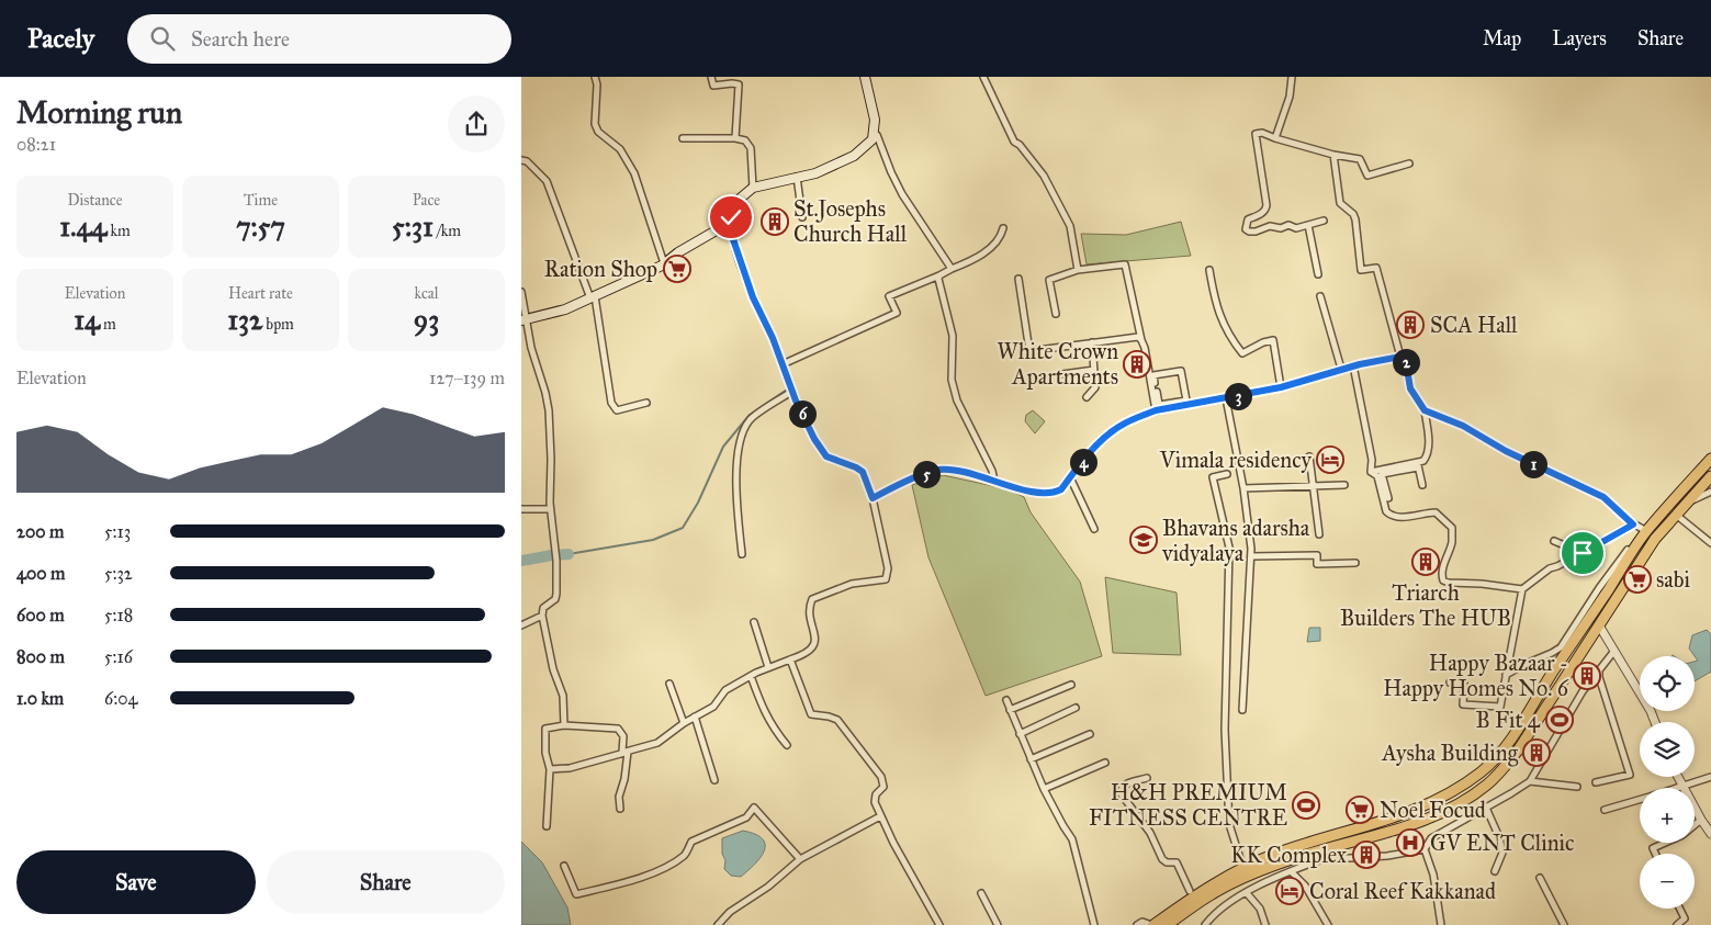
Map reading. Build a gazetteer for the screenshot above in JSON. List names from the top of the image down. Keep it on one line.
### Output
{"places":{"building":["St.Josephs Church Hall","SCA Hall","White Crown Apartments","Triarch Builders The HUB","Happy Bazaar - Happy Homes No. 6","Aysha Building","KK Complex"],"supermarket":["Ration Shop","sabi","Noel Focud"],"hotel":["Vimala residency","Coral Reef Kakkanad"],"school or university":["Bhavans adarsha vidyalaya"],"sports":["B Fit 4","H&H PREMIUM FITNESS CENTRE"],"hospital":["GV ENT Clinic"]},"page":{"header":"Pacely","search":"Search here","nav":["Map","Layers","Share"],"heading":["Morning run","08:21"],"stats":[["Distance","1.44 km"],["Time","7:57"],["Pace","5:31 /km"],["Elevation","14 m"],["Heart rate","132 bpm"],["kcal","93"]],"pins":["2","3","6","4","1","5"],"chart":["Elevation","127–139 m"],"list":[{"name":"200 m","note":"5:13"},{"name":"400 m","note":"5:32"},{"name":"600 m","note":"5:18"},{"name":"800 m","note":"5:16"},{"name":"1.0 km","note":"6:04"}],"map_buttons":["+","−"],"buttons":["Save","Share"]}}
